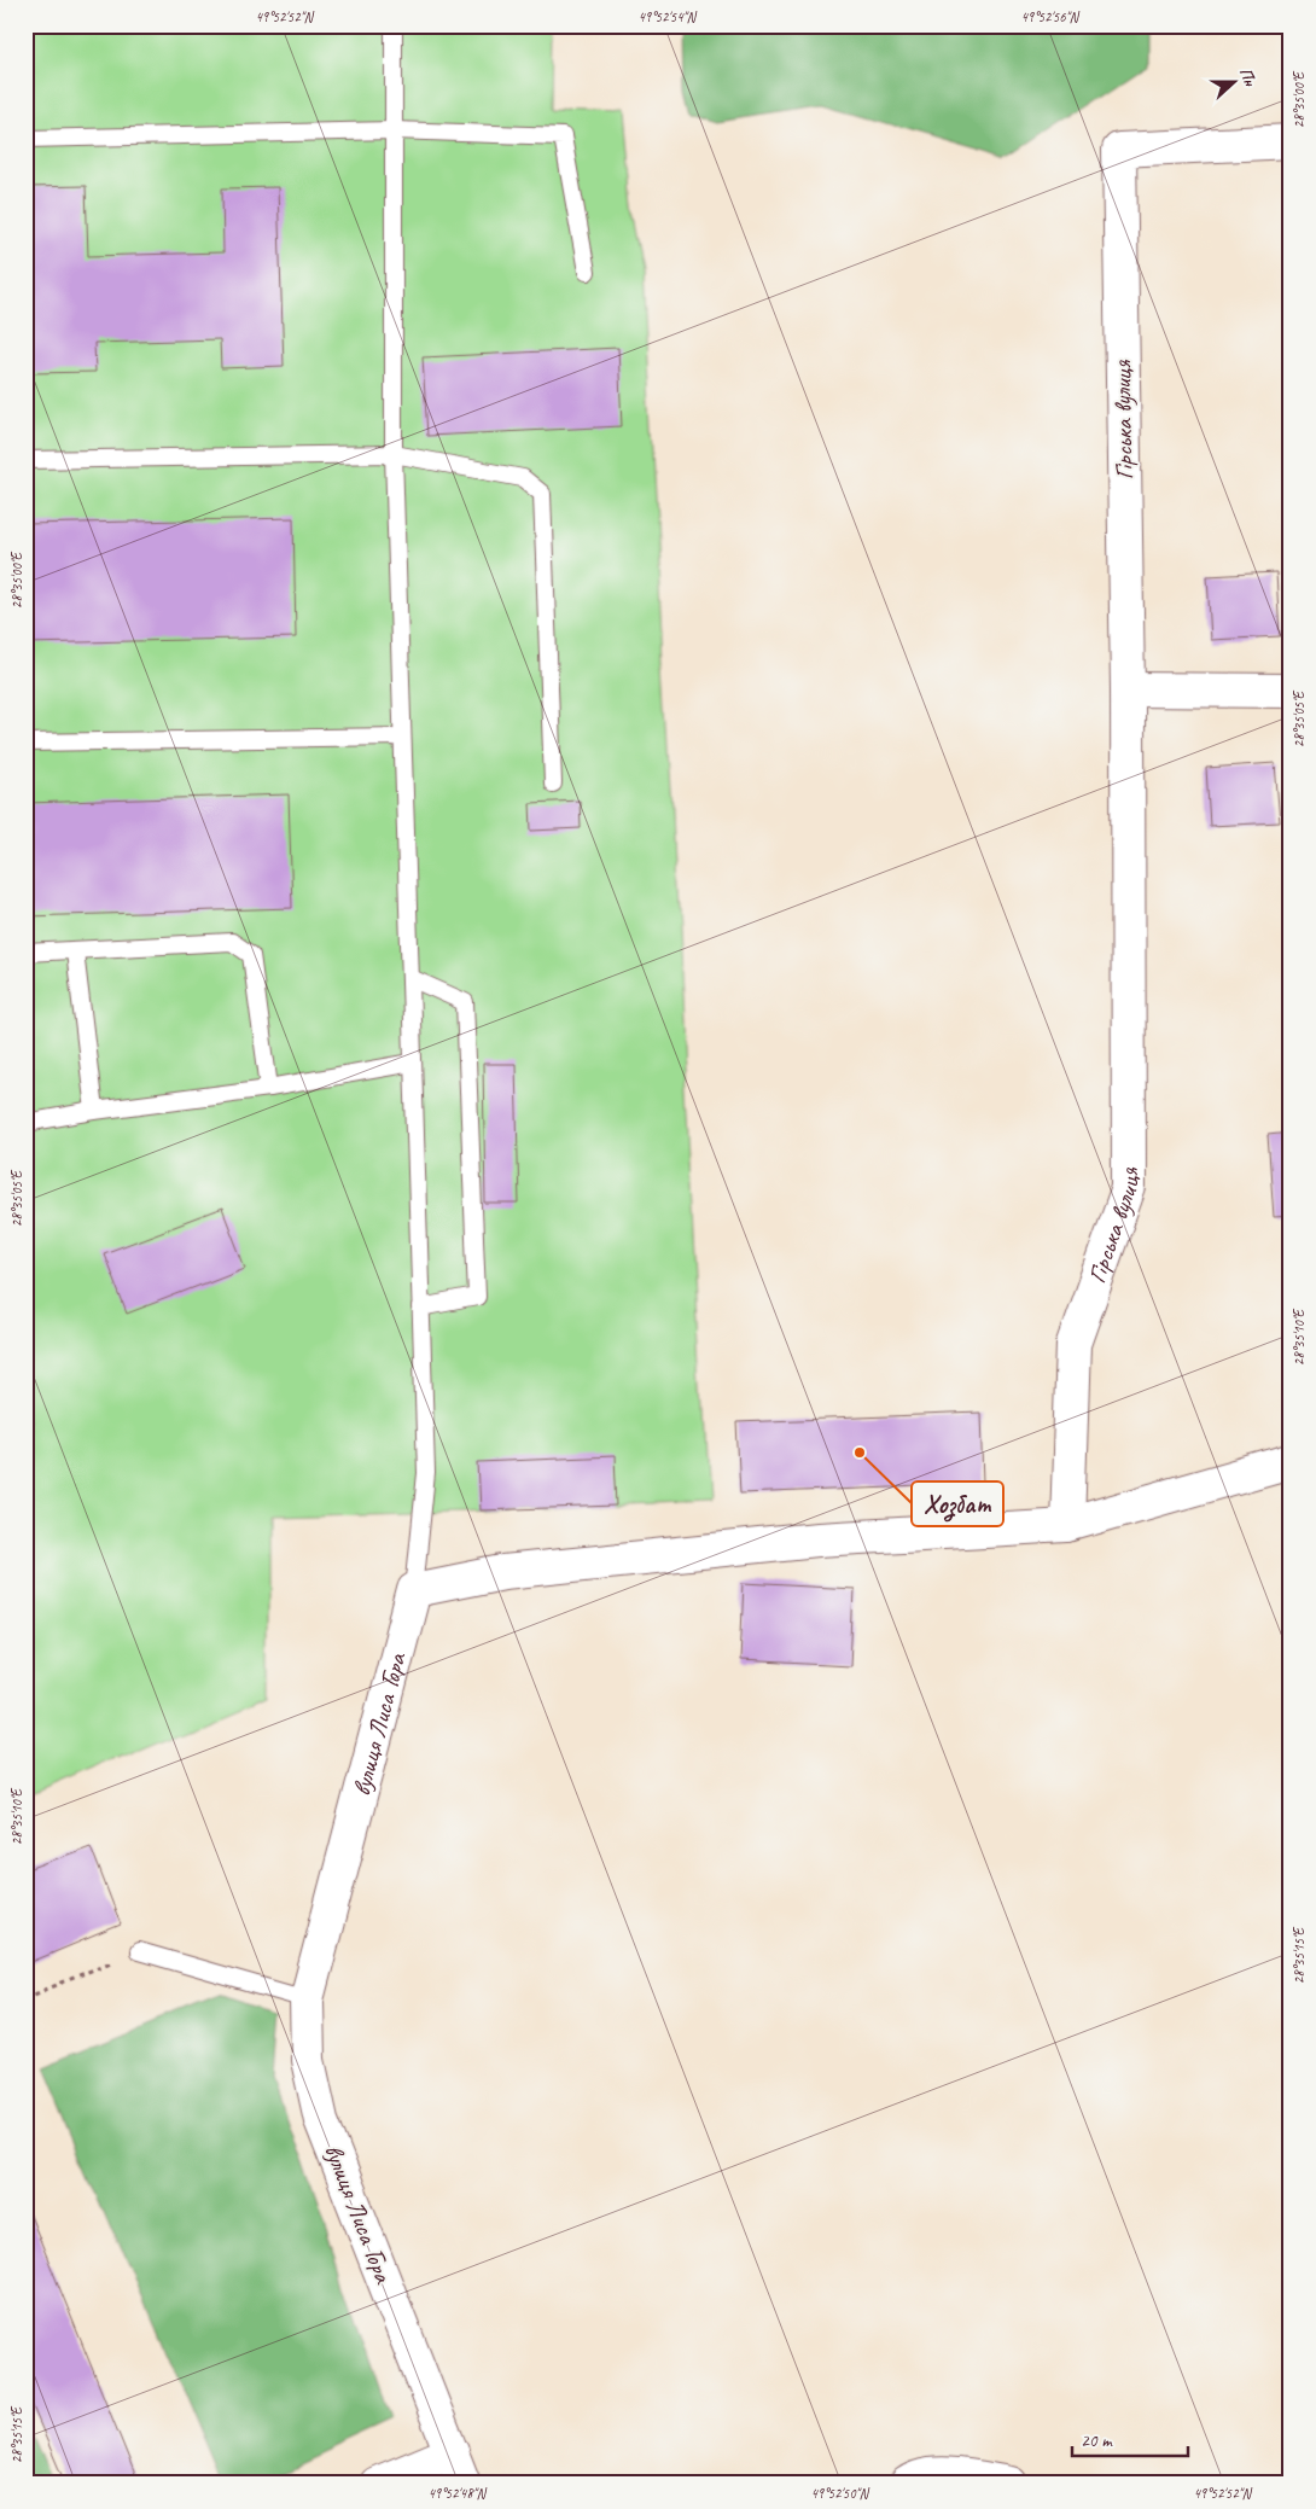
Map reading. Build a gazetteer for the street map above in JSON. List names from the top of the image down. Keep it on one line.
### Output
{"streets":{"street":["Гірська вулиця","вулиця Лиса Гора"]},"places":["Хозбат"],"scale_bar":"20 m","north":"right","coordinates":["49°52'52\"N","49°52'54\"N","49°52'56\"N","28°35'00\"E","28°35'05\"E","28°35'10\"E","28°35'15\"E","49°52'48\"N","49°52'50\"N"]}
